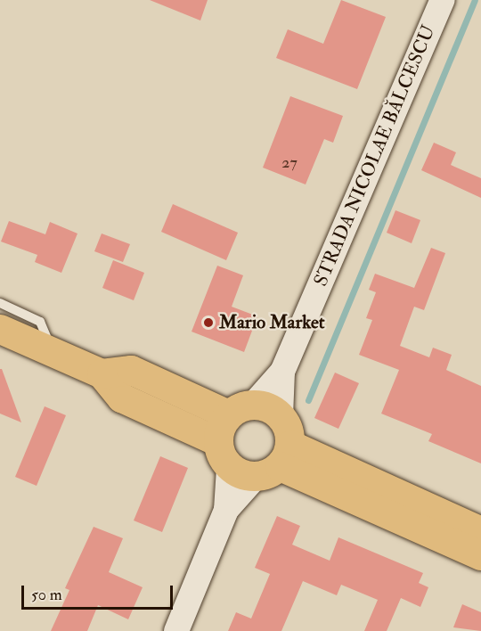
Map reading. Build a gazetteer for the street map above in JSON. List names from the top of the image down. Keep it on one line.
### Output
{"streets":{"street":["STRADA NICOLAE BĂLCESCU"]},"places":["Mario Market"],"house_numbers":["27"],"scale_bar":"50 m"}
